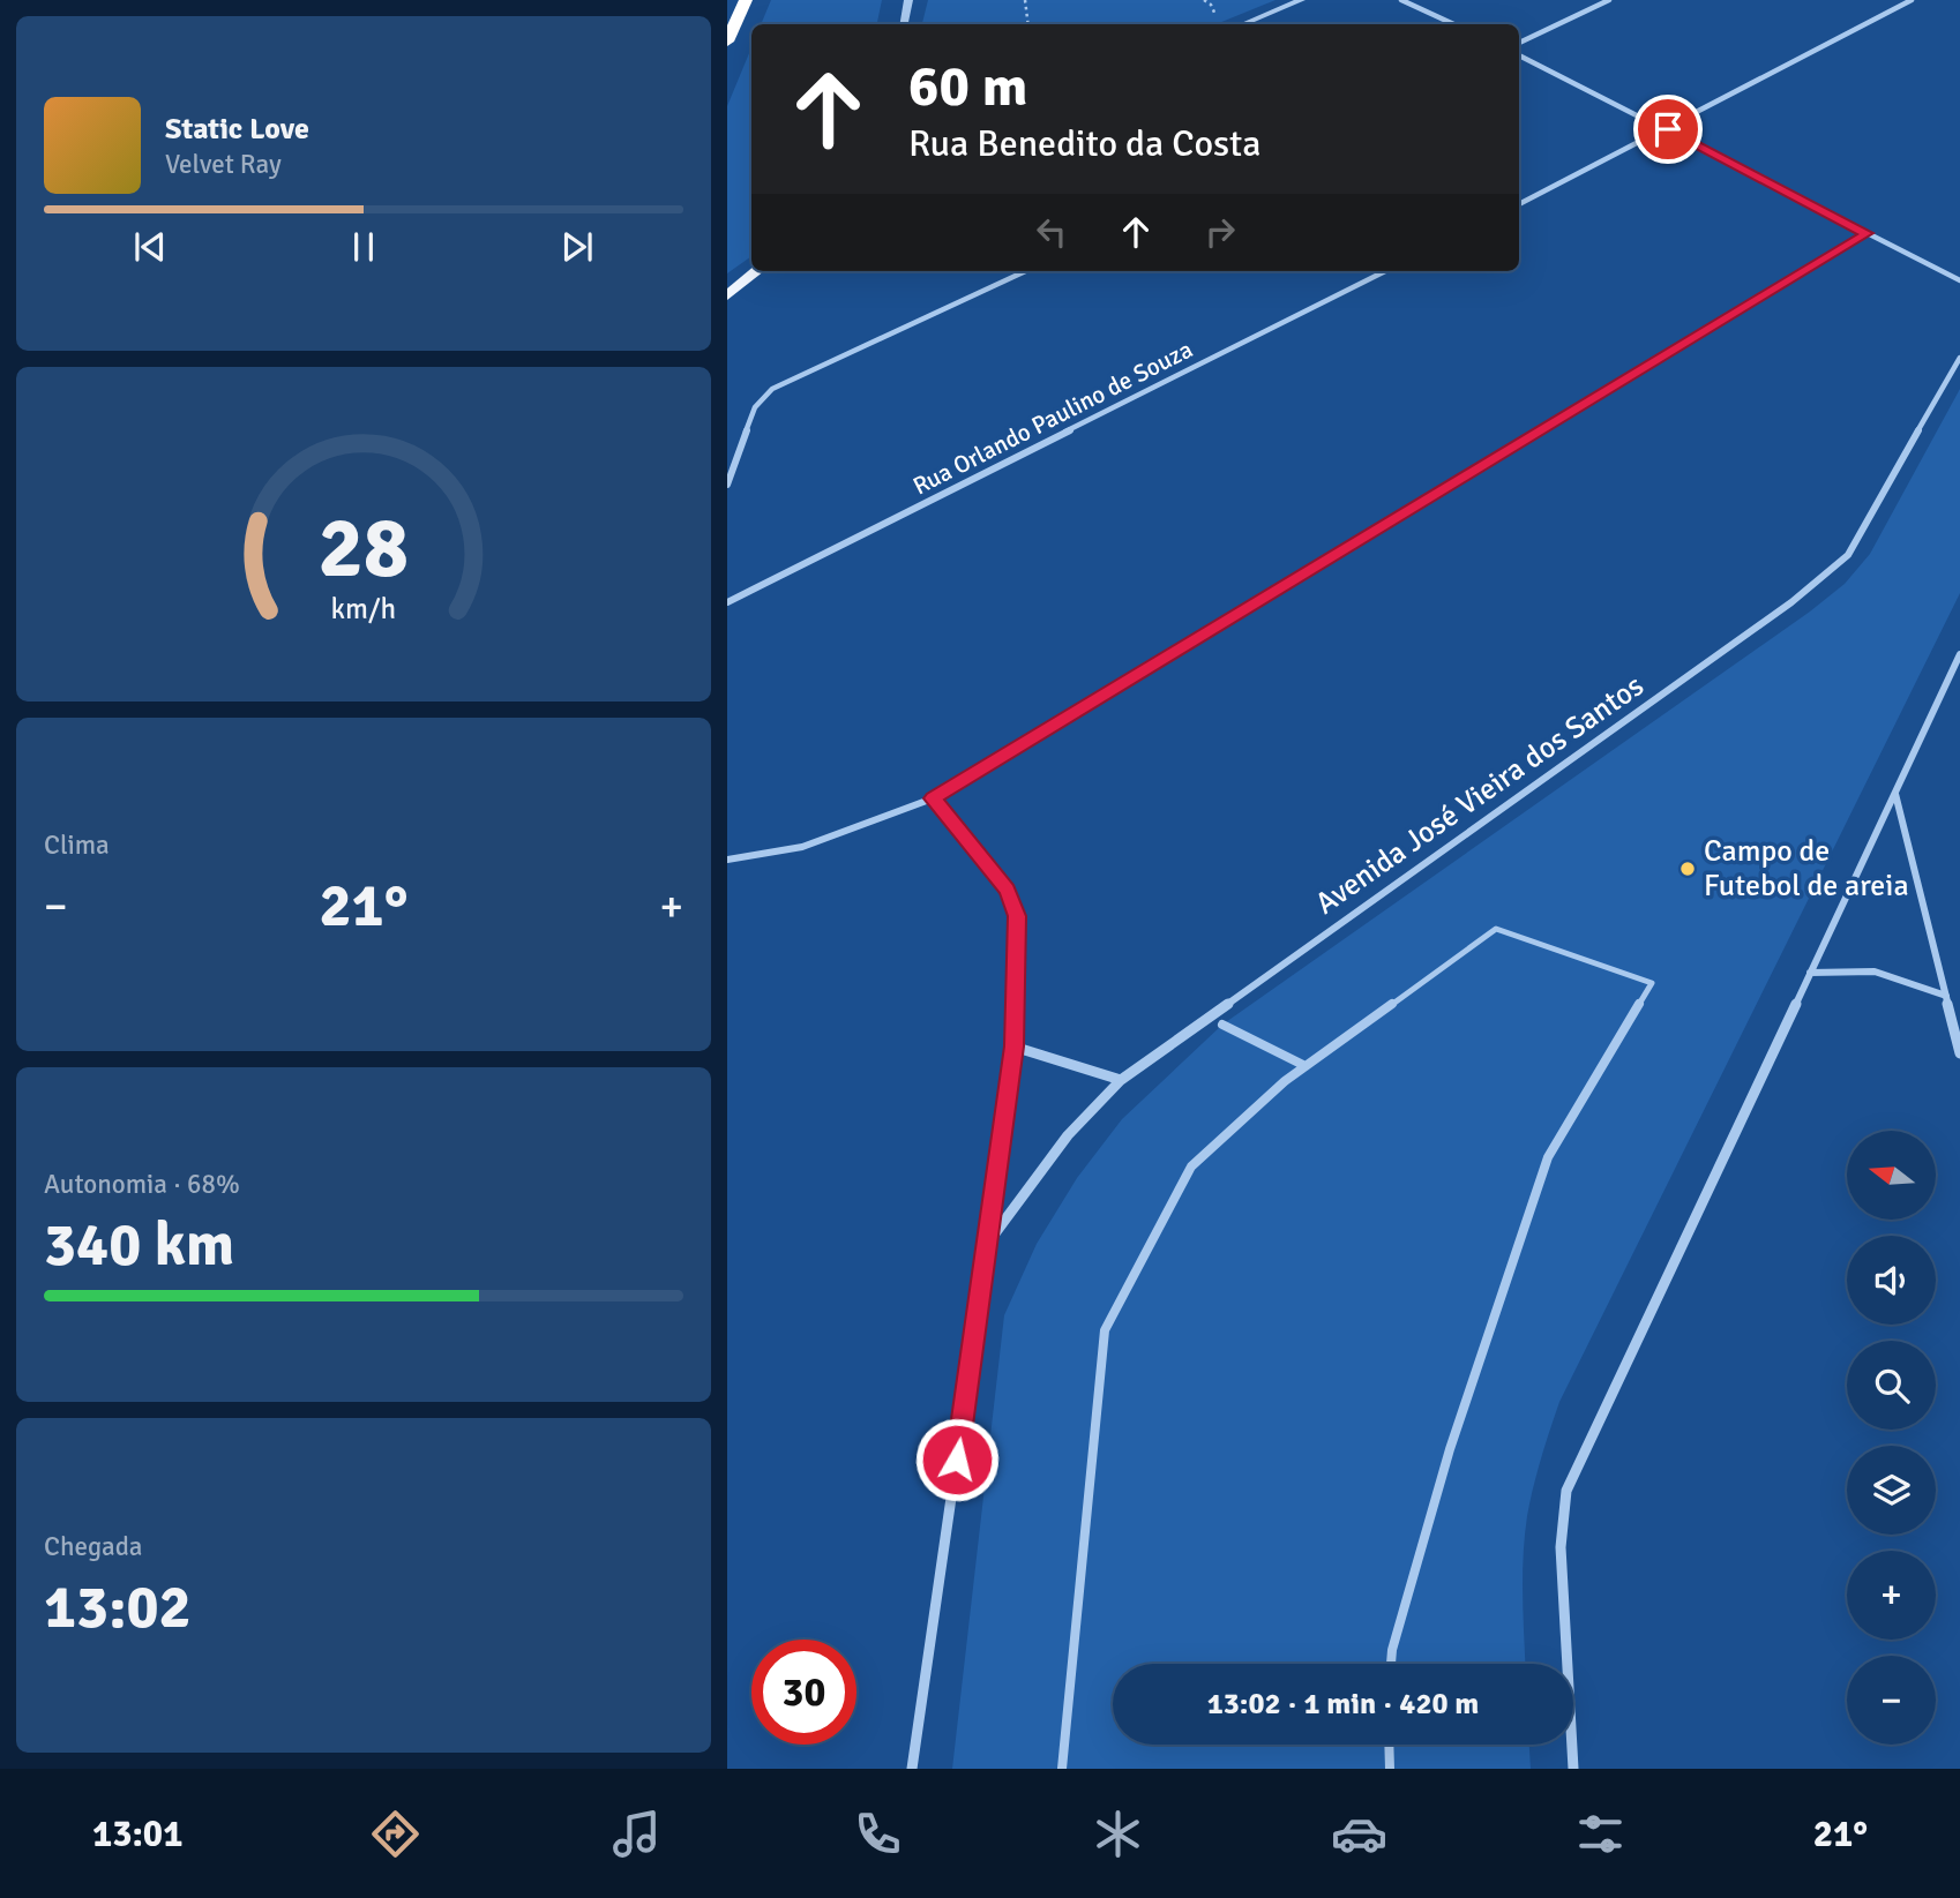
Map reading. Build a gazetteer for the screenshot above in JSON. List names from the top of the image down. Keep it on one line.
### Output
{"streets":{"street":["Rua Orlando Paulino de Souza","Avenida José Vieira dos Santos"]},"places":["Campo de Futebol de areia"],"north":"left","page":{"turn":["60 m","Rua Benedito da Costa"],"song":["Static Love","Velvet Ray"],"tile":["Clima",["Autonomia · 68%","340 km"],["Chegada","13:02"]],"heat":["−","21°","+"],"map_buttons":["+","−"],"limit":"30","trip":"13:02 · 1 min · 420 m","tabs":["13:01","21°"],"gauge":["28","km/h"]}}
